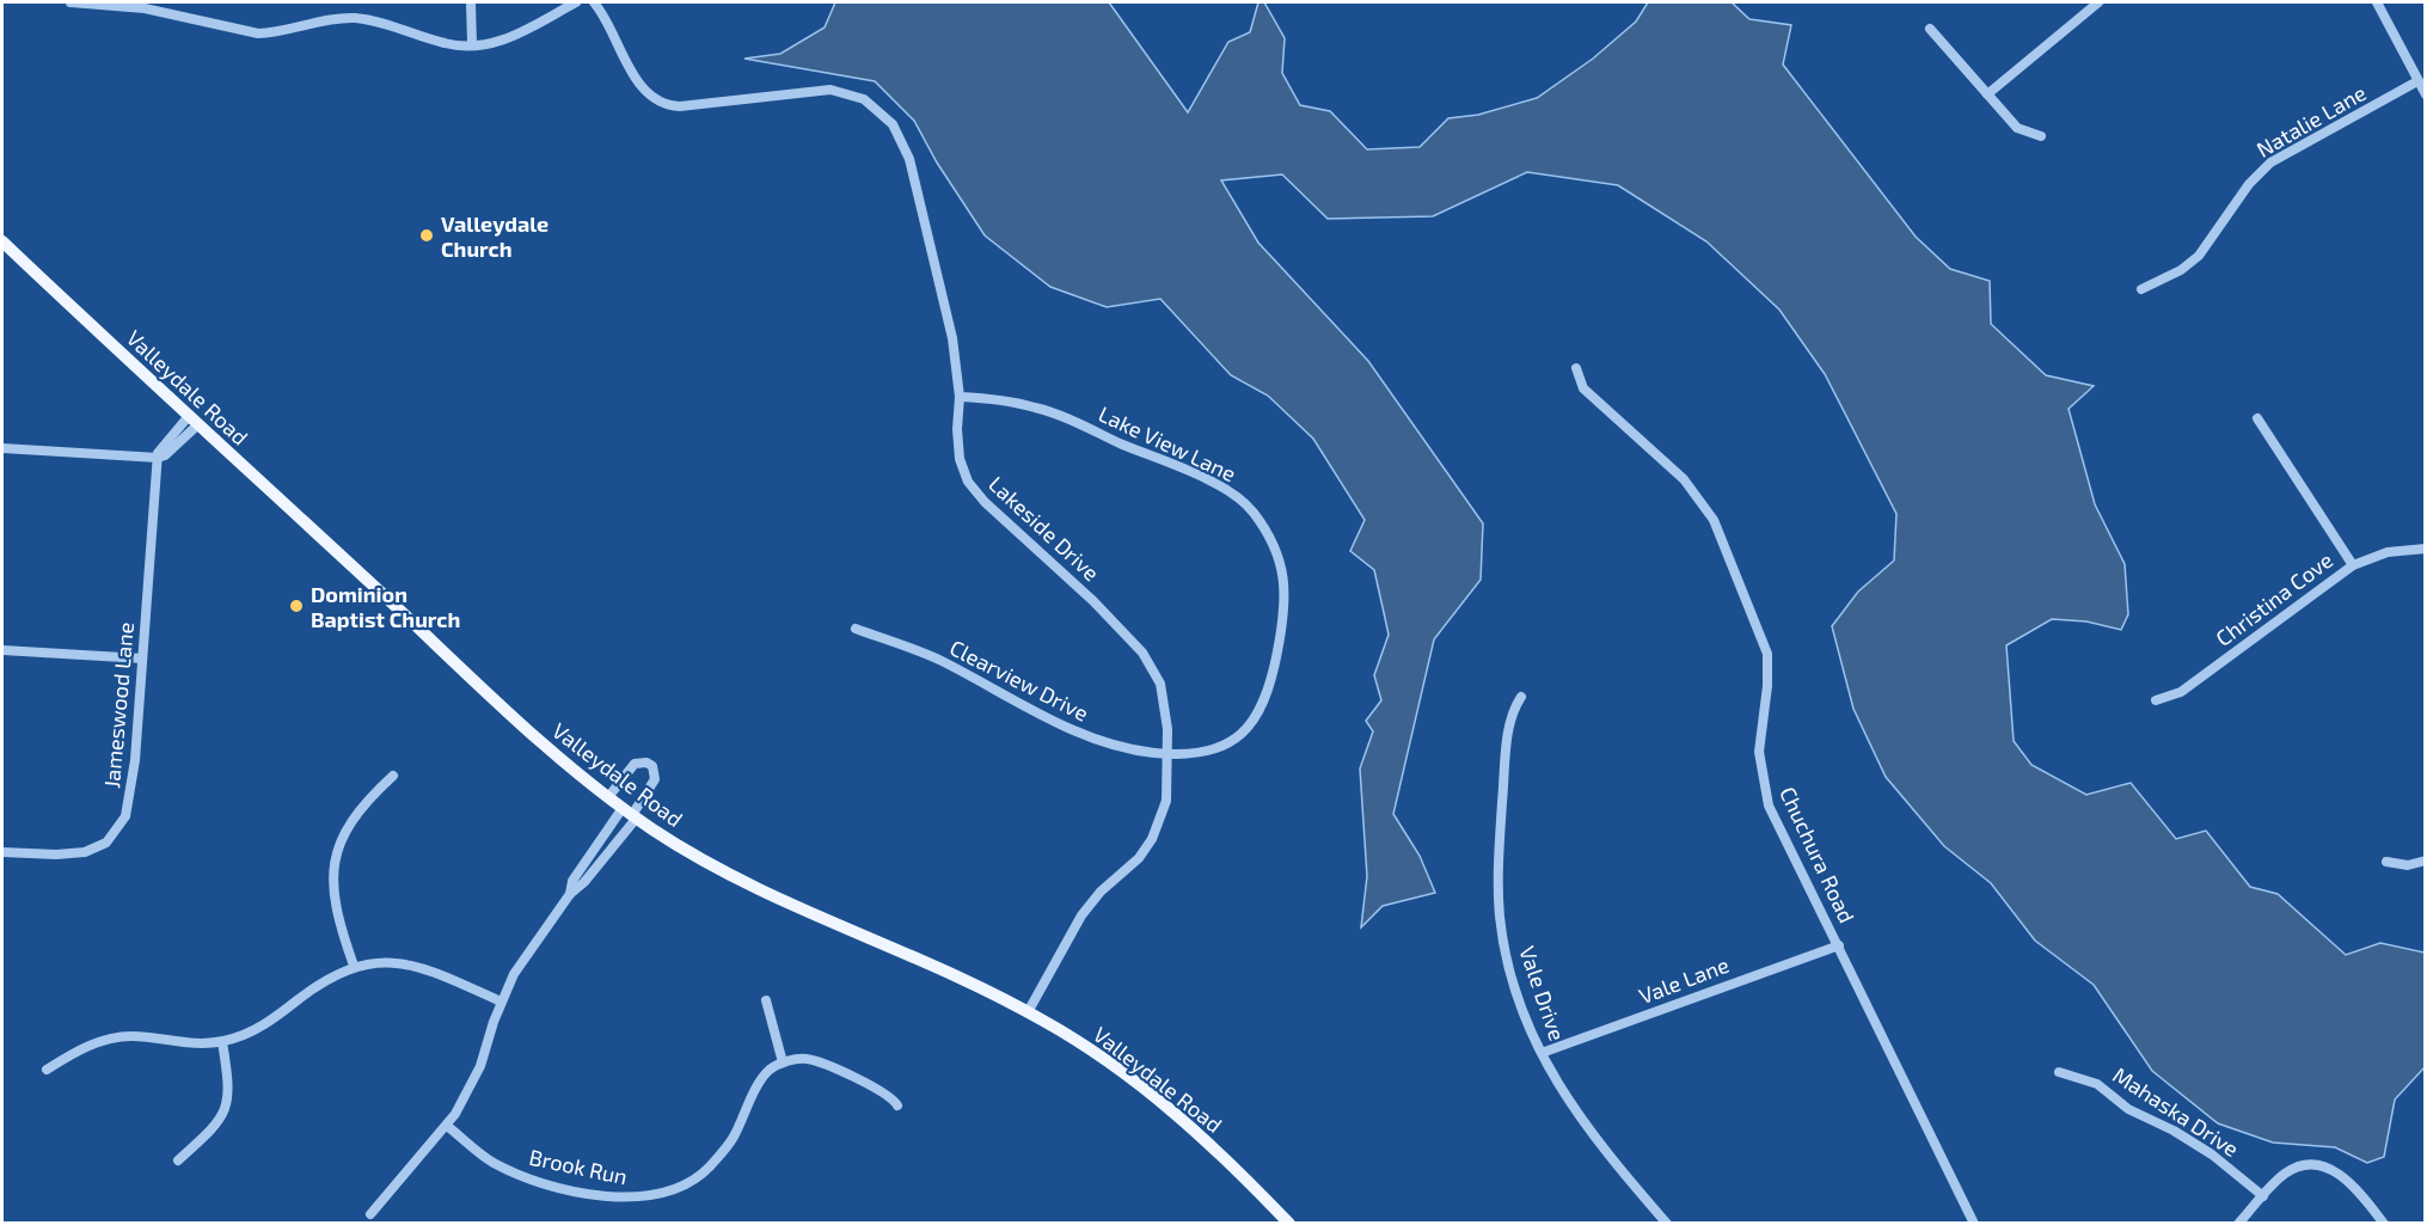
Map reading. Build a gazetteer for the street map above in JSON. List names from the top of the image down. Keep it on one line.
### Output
{"streets":{"main road":["Valleydale Road"],"street":["Natalie Lane","Lake View Lane","Lakeside Drive","Christina Cove","Clearview Drive","Jameswood Lane","Chuchura Road","Vale Lane","Vale Drive","Mahaska Drive","Brook Run"]},"crossings":[["Valleydale Road","Lakeside Drive"],["Valleydale Road","Jameswood Lane"],["Lake View Lane","Lakeside Drive"],["Lake View Lane","Clearview Drive"],["Lakeside Drive","Clearview Drive"],["Chuchura Road","Vale Lane"],["Vale Lane","Vale Drive"]],"places":["Valleydale Church","Dominion Baptist Church"]}
